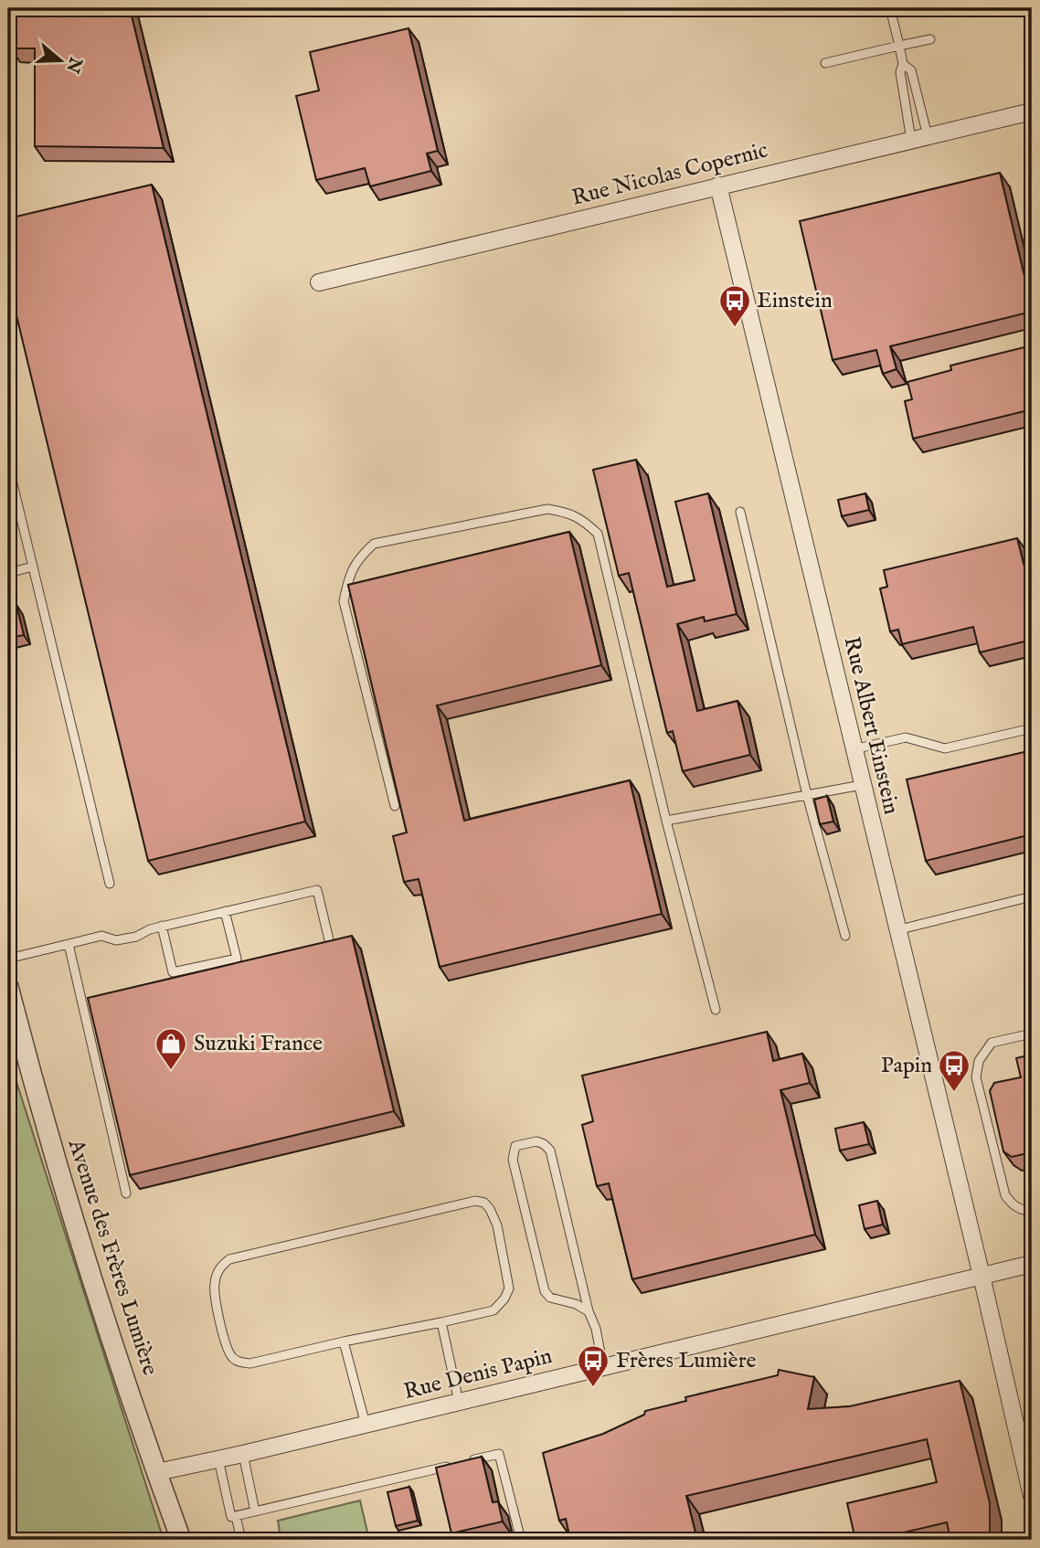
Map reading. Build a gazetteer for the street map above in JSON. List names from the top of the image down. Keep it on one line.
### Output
{"streets":{"street":["Rue Nicolas Copernic","Rue Albert Einstein","Avenue des Frères Lumière","Rue Denis Papin"]},"crossings":[["Rue Nicolas Copernic","Rue Albert Einstein"],["Rue Albert Einstein","Rue Denis Papin"],["Avenue des Frères Lumière","Rue Denis Papin"]],"places":{"bus stop":["Einstein","Papin","Frères Lumière"],"shop":["Suzuki France"]},"north":"right"}
